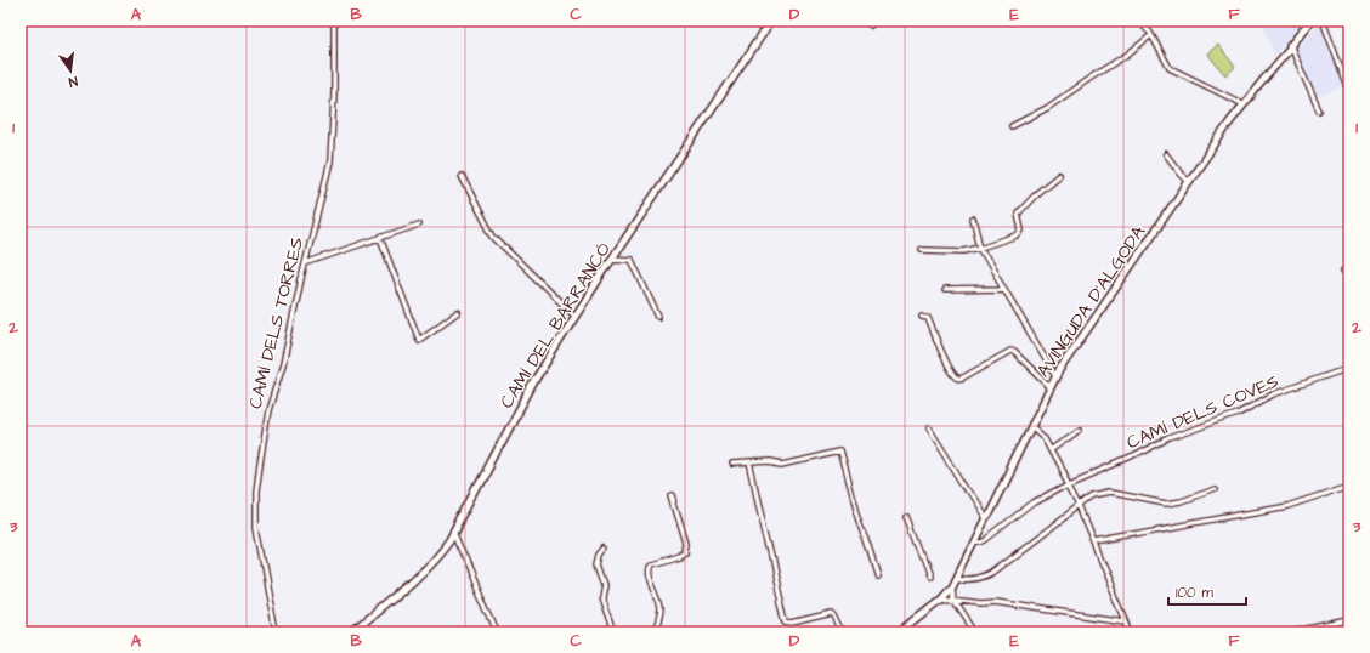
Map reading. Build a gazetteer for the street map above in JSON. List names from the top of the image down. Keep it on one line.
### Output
{"streets":{"street":["AVINGUDA D'ALGODA","CAMÍ DELS TORRES","CAMÍ DEL BARRANCÓ","CAMÍ DELS COVES"]},"crossings":[["AVINGUDA D'ALGODA","CAMÍ DELS COVES"]],"scale_bar":"100 m","north":"bottom","grid":{"columns":["A","B","C","D","E","F"],"rows":["1","2","3"]}}
